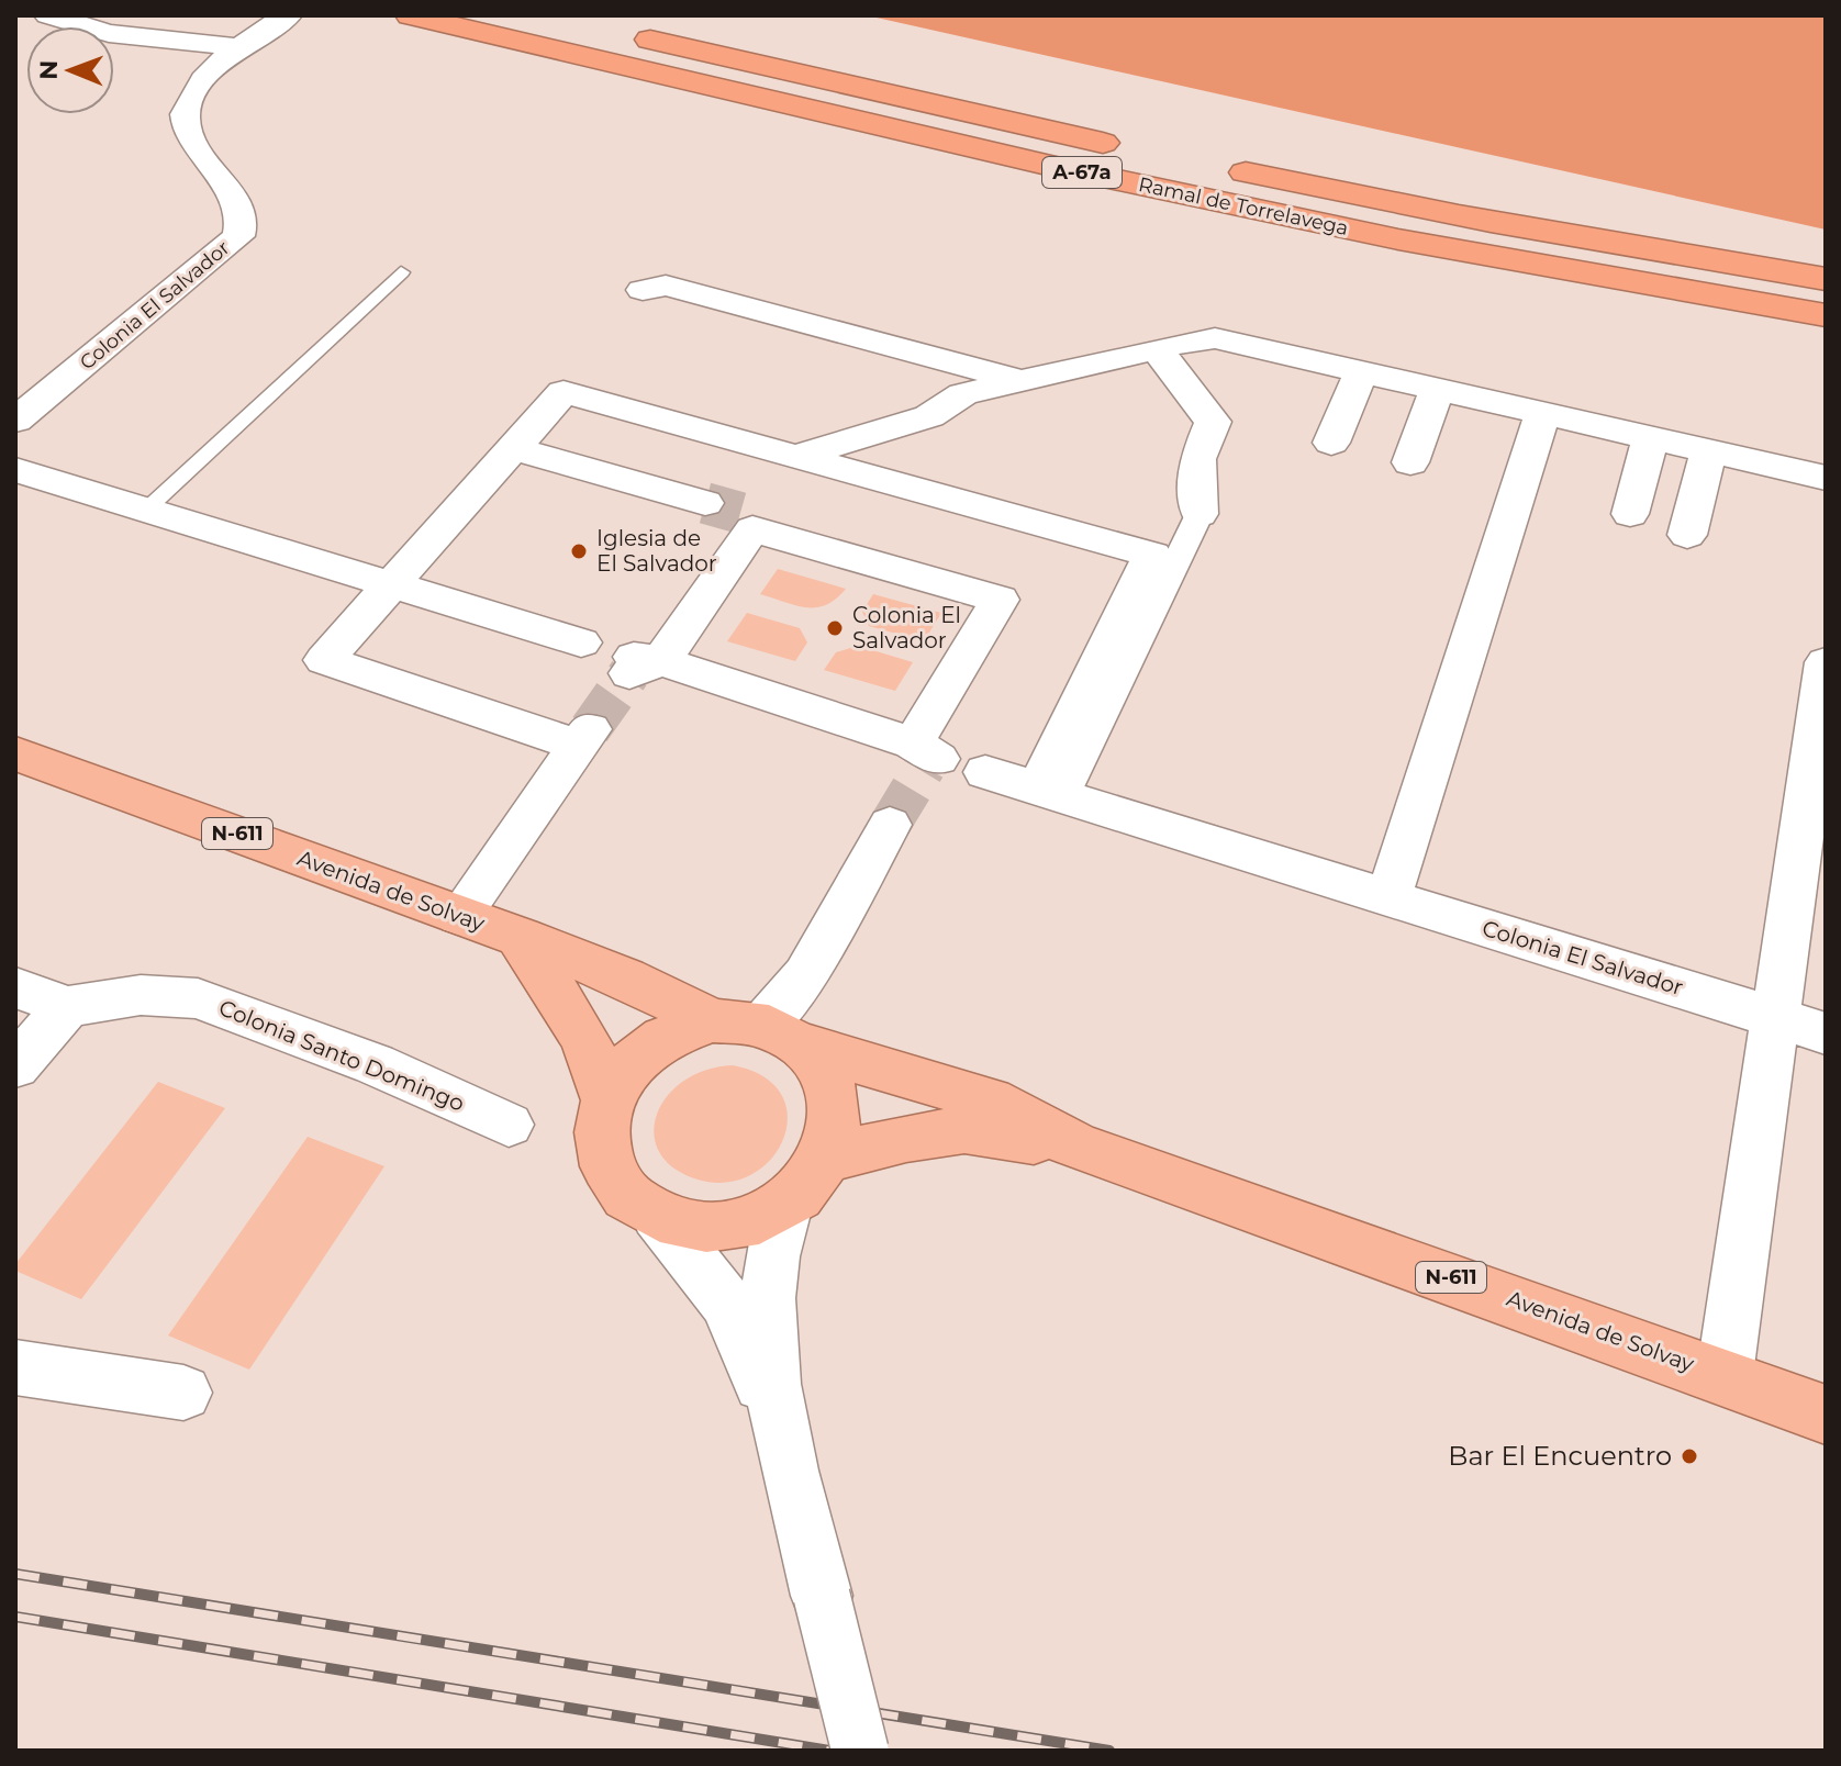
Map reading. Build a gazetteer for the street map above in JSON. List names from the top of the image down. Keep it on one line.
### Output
{"streets":{"highway":["A-67a","Ramal de Torrelavega","N-611","Avenida de Solvay"],"street":["Colonia El Salvador","Colonia Santo Domingo"]},"crossings":[["N-611","Avenida de Solvay"]],"places":["Iglesia de El Salvador","Colonia El Salvador","Bar El Encuentro"],"north":"left"}
